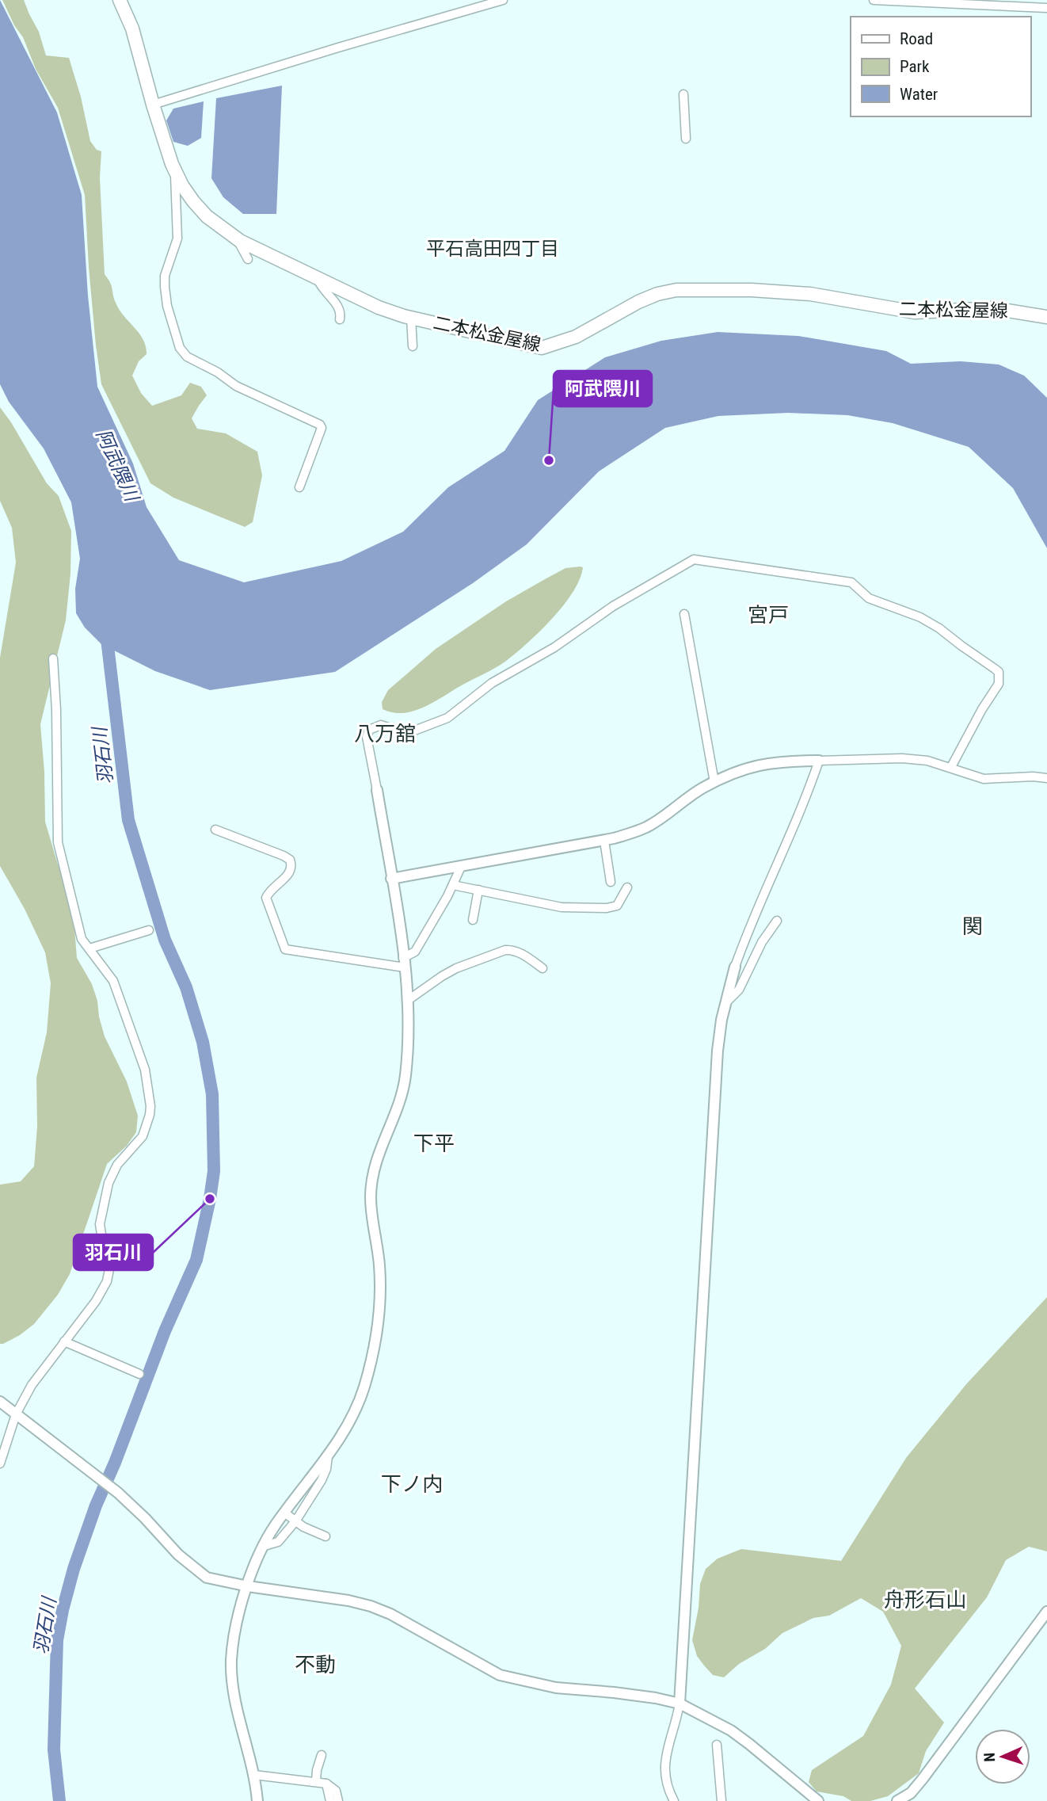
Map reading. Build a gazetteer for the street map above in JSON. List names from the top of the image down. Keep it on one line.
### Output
{"streets":{"main road":["二本松金屋線"]},"districts":["平石高田四丁目","宮戸","八万舘","関","下平","下ノ内","舟形石山","不動"],"water":["阿武隈川","羽石川"],"places":["阿武隈川","羽石川"],"legend":["Road","Park","Water"],"north":"left"}
